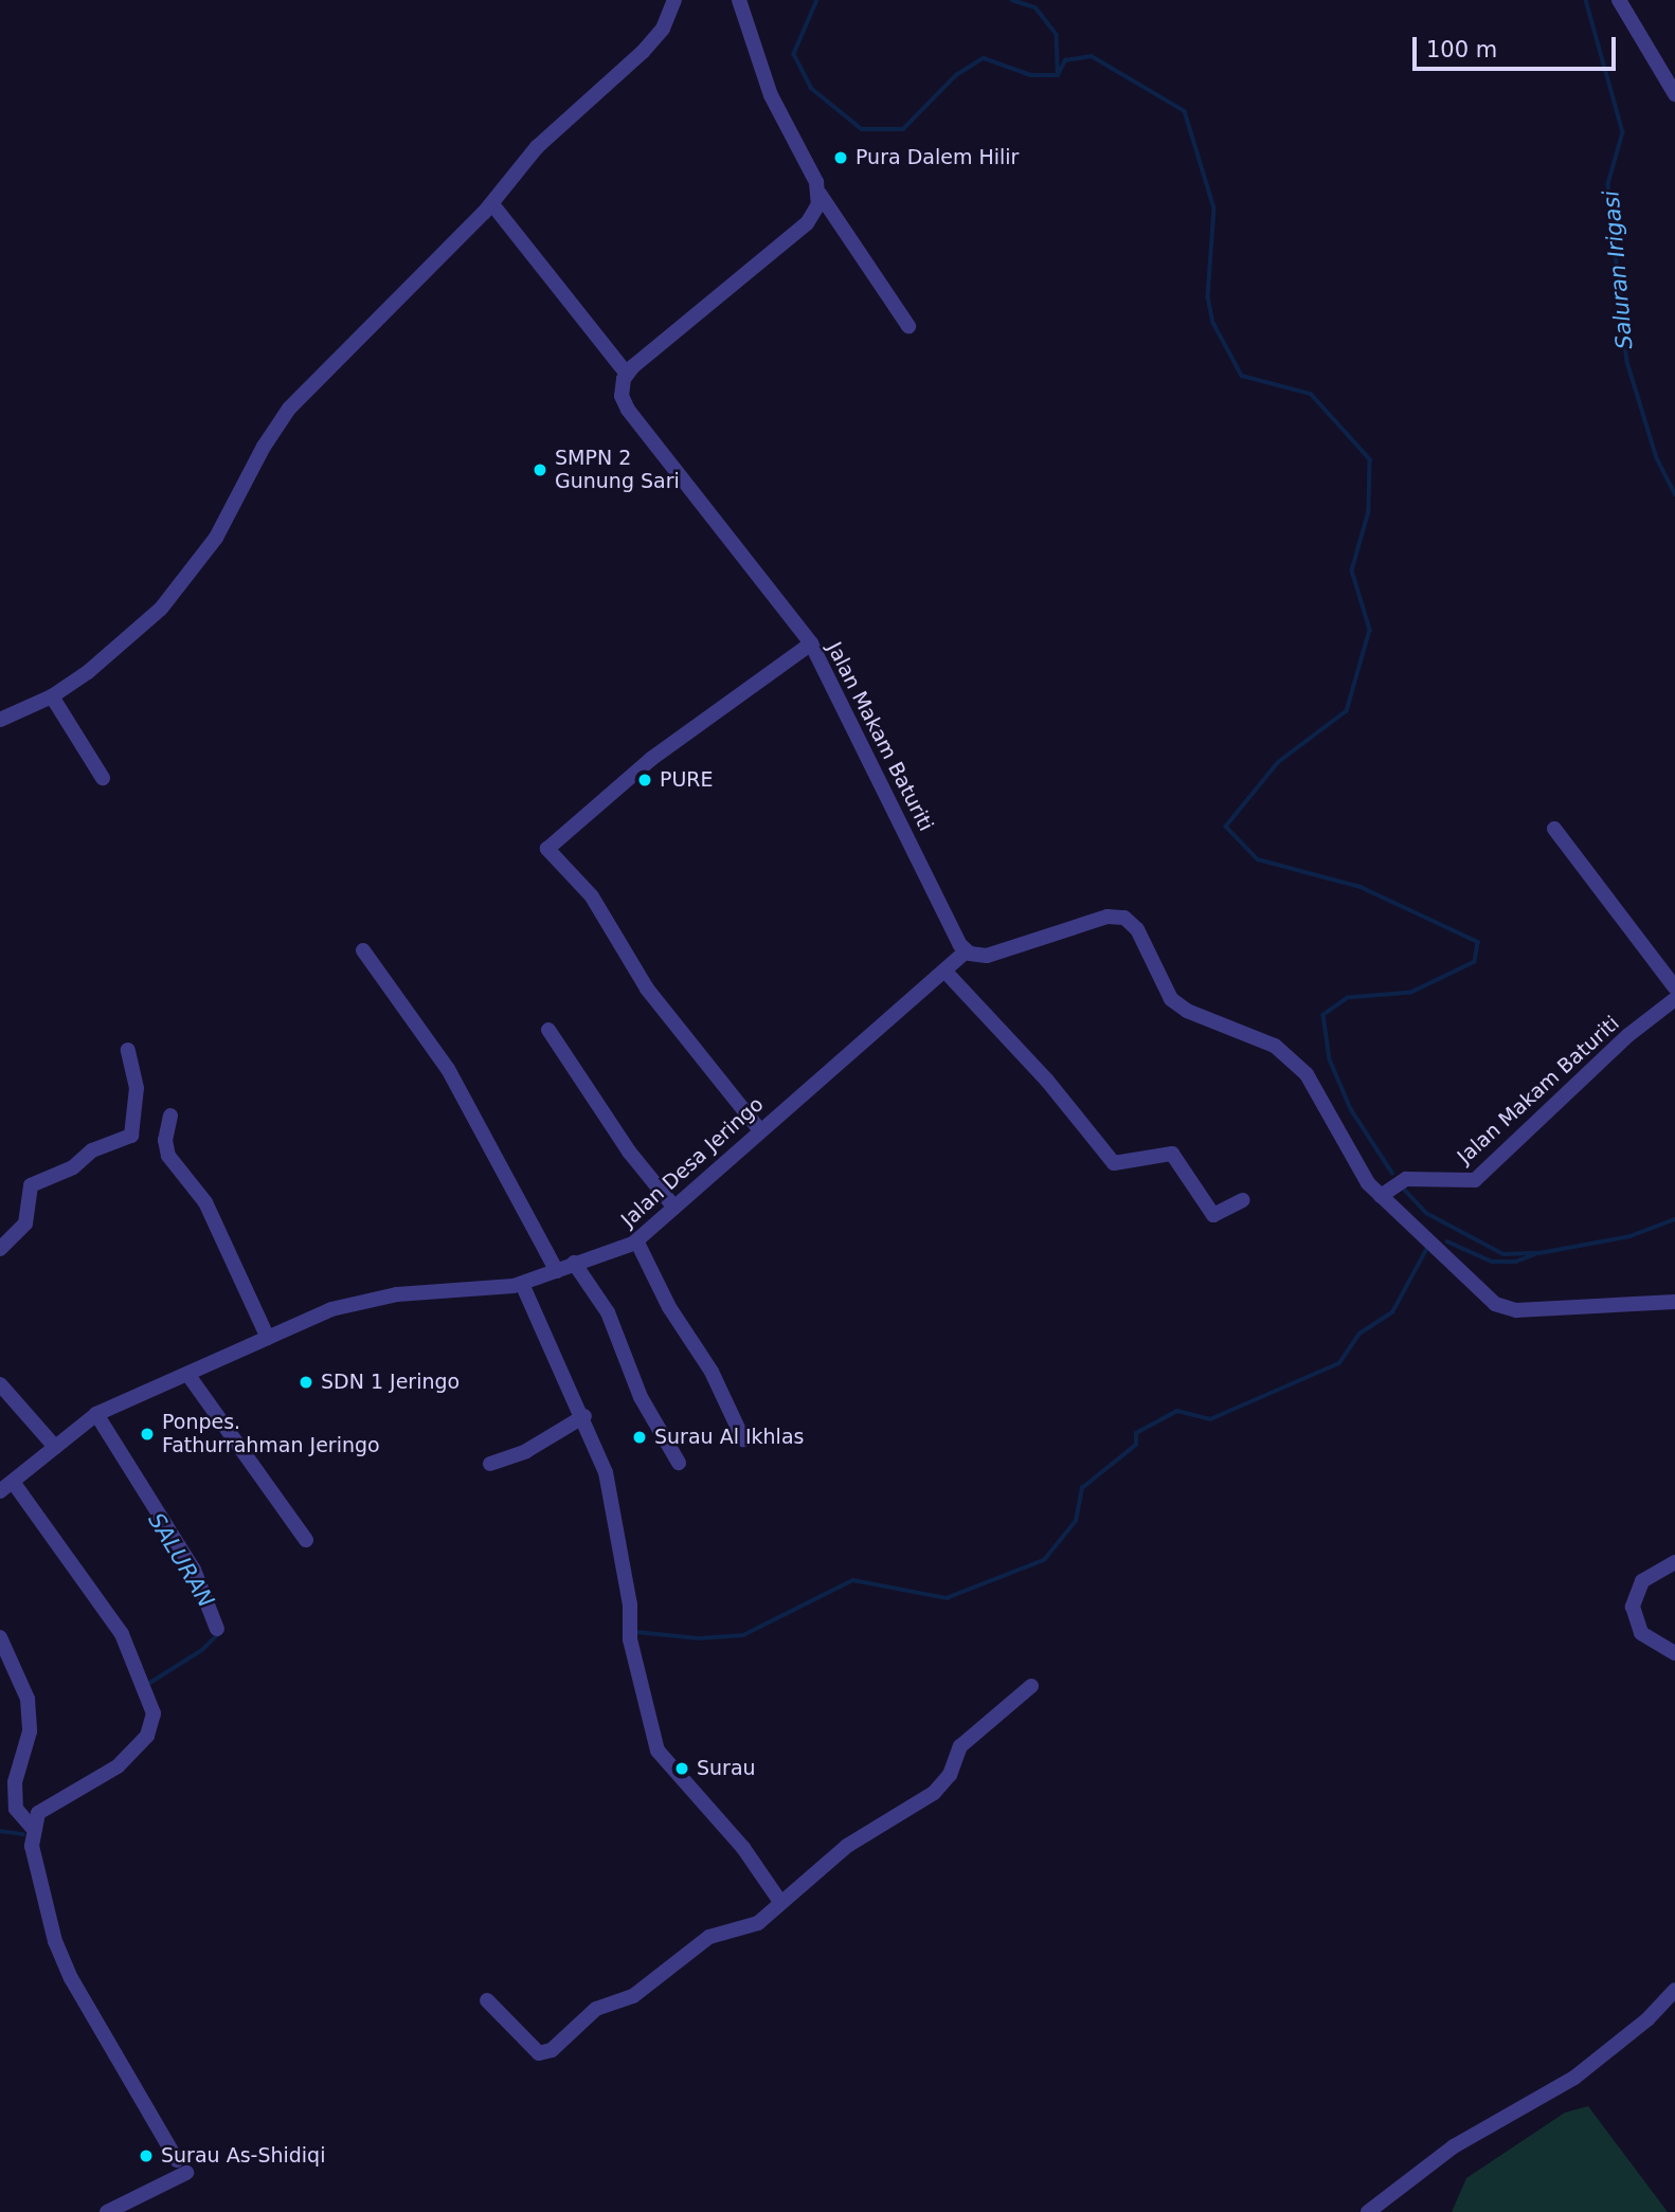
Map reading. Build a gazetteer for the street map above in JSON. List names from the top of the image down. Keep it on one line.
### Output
{"streets":{"street":["Jalan Makam Baturiti","Jalan Desa Jeringo"]},"crossings":[["Jalan Makam Baturiti","Jalan Desa Jeringo"]],"water":["Saluran Irigasi","SALURAN"],"places":["Pura Dalem Hilir","SMPN 2 Gunung Sari","PURE","SDN 1 Jeringo","Ponpes. Fathurrahman Jeringo","Surau Al Ikhlas","Surau","Surau As-Shidiqi"],"scale_bar":"100 m"}
